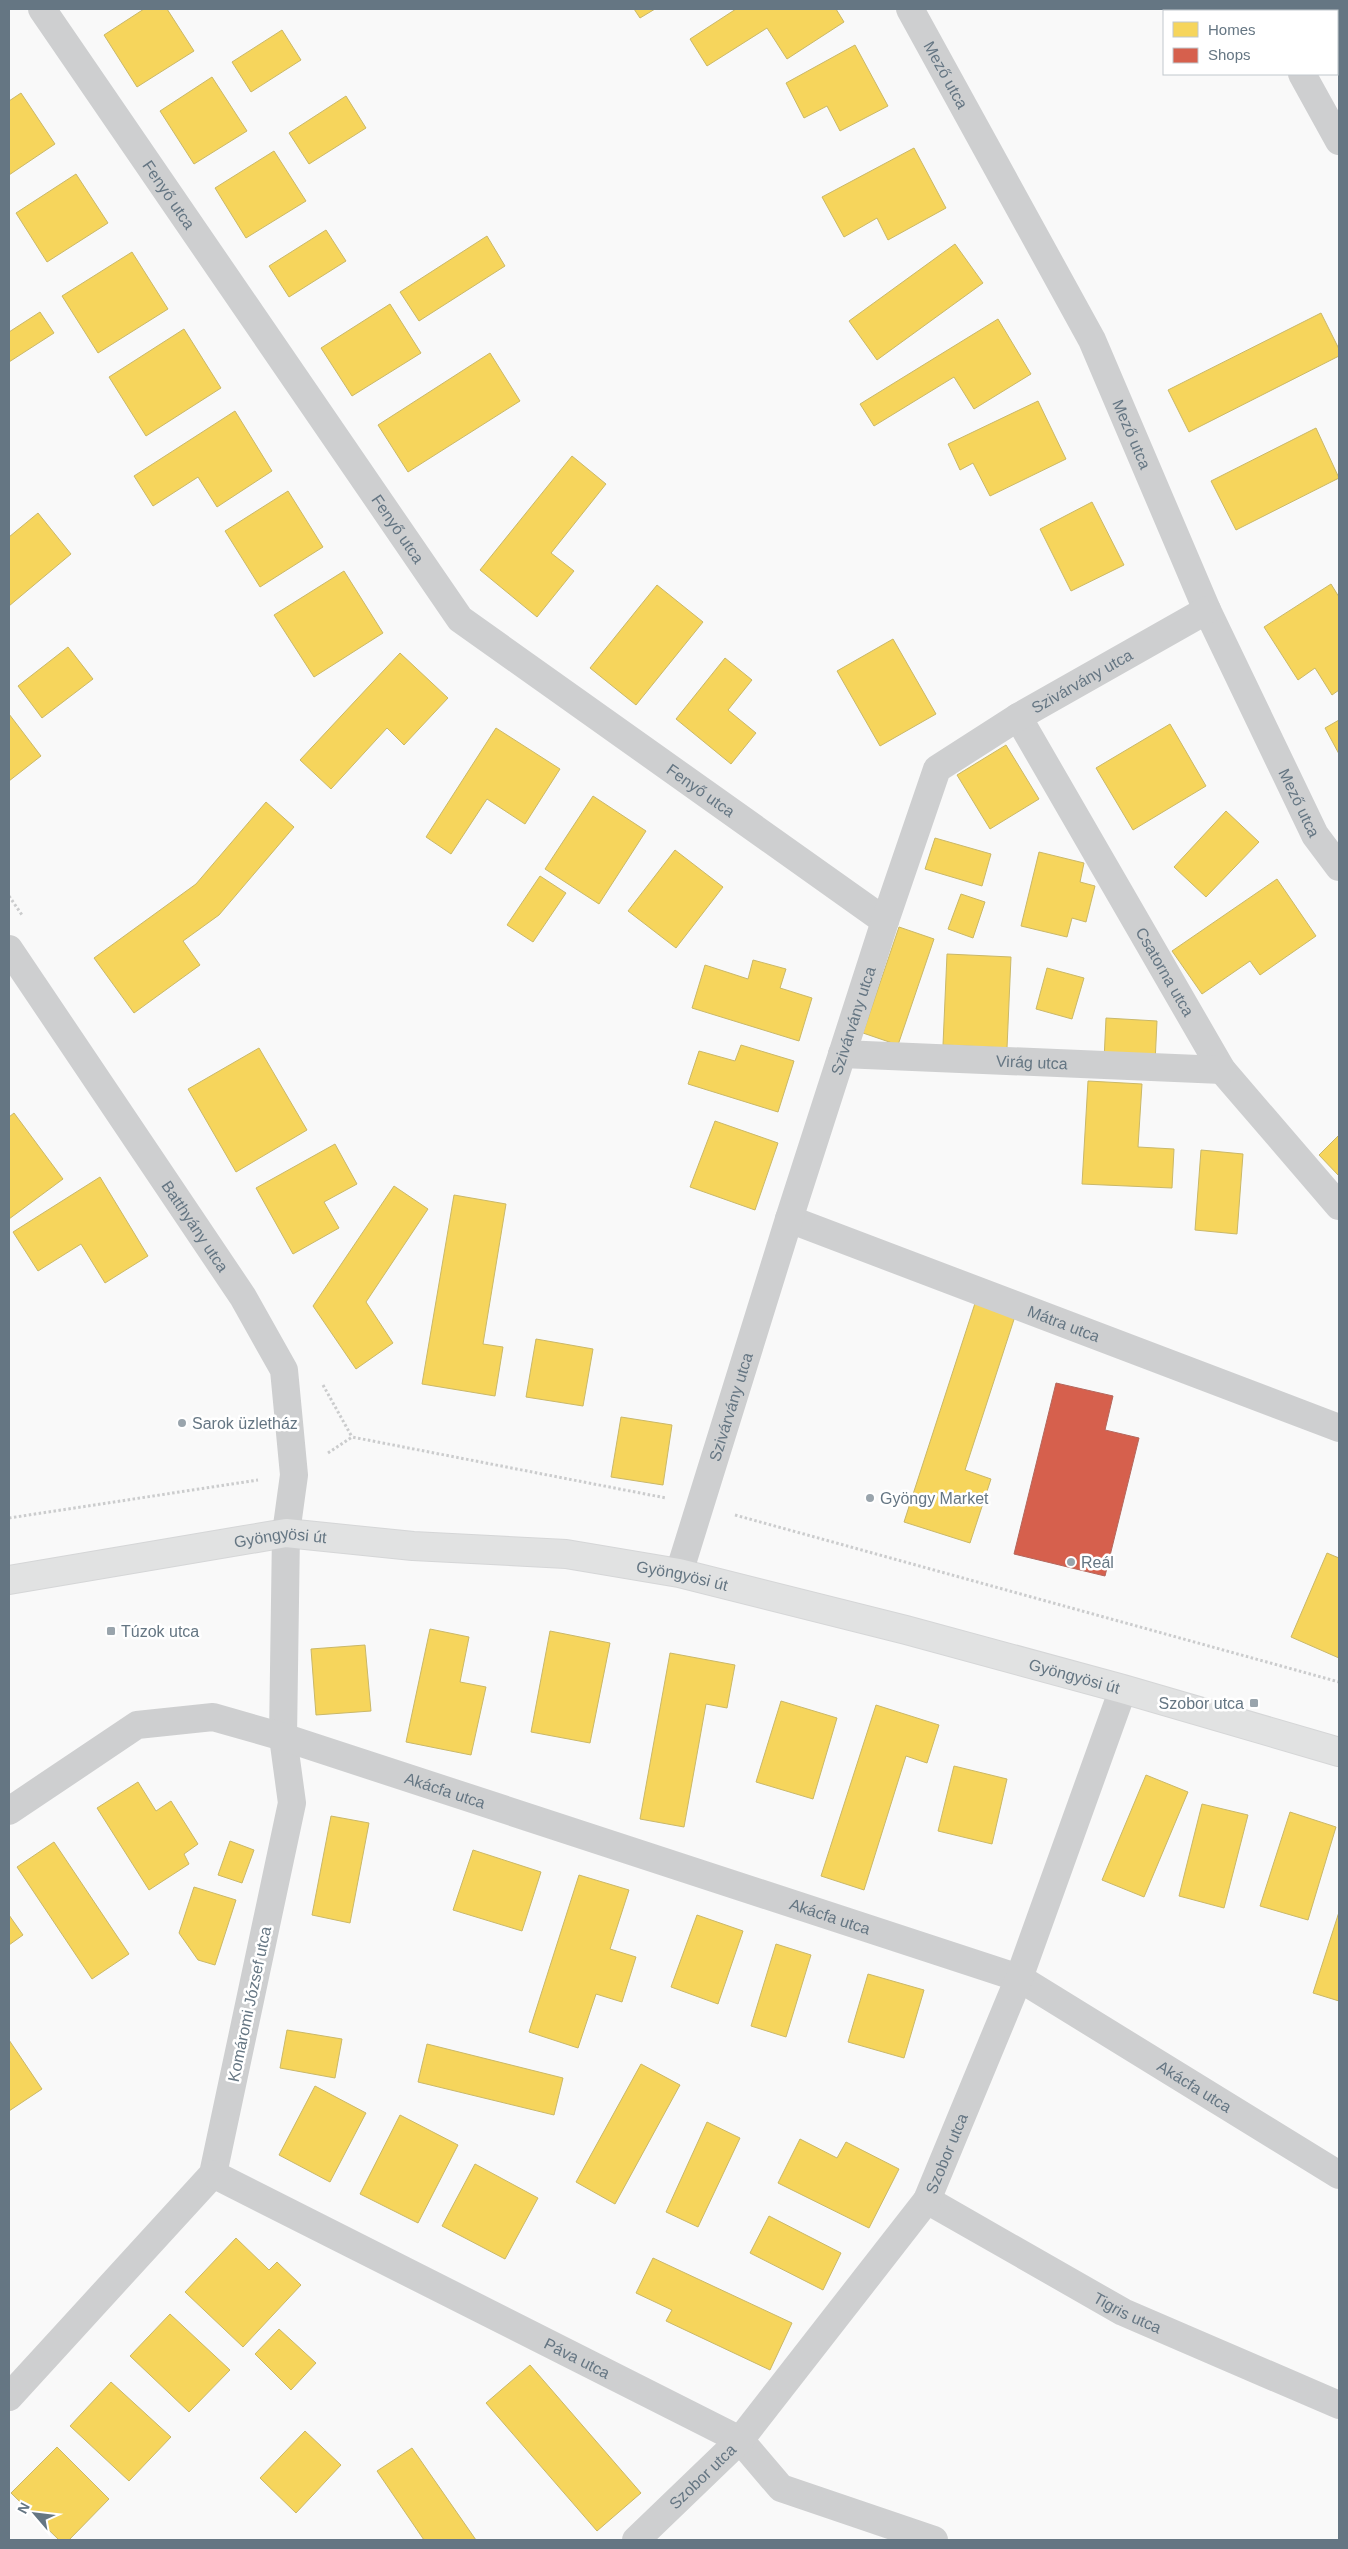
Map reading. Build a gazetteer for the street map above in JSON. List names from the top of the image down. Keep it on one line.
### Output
{"streets":{"street":["Mező utca","Fenyő utca","Szivárvány utca","Csatorna utca","Virág utca","Batthyány utca","Mátra utca","Gyöngyösi út","Akácfa utca","Komáromi József utca","Szobor utca","Tigris utca","Páva utca"]},"crossings":[["Mező utca","Szivárvány utca"],["Fenyő utca","Szivárvány utca"],["Szivárvány utca","Csatorna utca"],["Szivárvány utca","Virág utca"],["Szivárvány utca","Mátra utca"],["Szivárvány utca","Gyöngyösi út"],["Csatorna utca","Virág utca"],["Batthyány utca","Gyöngyösi út"],["Batthyány utca","Komáromi József utca"],["Gyöngyösi út","Komáromi József utca"],["Gyöngyösi út","Szobor utca"],["Akácfa utca","Komáromi József utca"],["Akácfa utca","Szobor utca"],["Komáromi József utca","Páva utca"],["Szobor utca","Tigris utca"],["Szobor utca","Páva utca"]],"places":{"other":["Sarok üzletház","Gyöngy Market","Reál"],"transit":["Túzok utca","Szobor utca"]},"legend":["Homes","Shops"],"north":"top left"}
